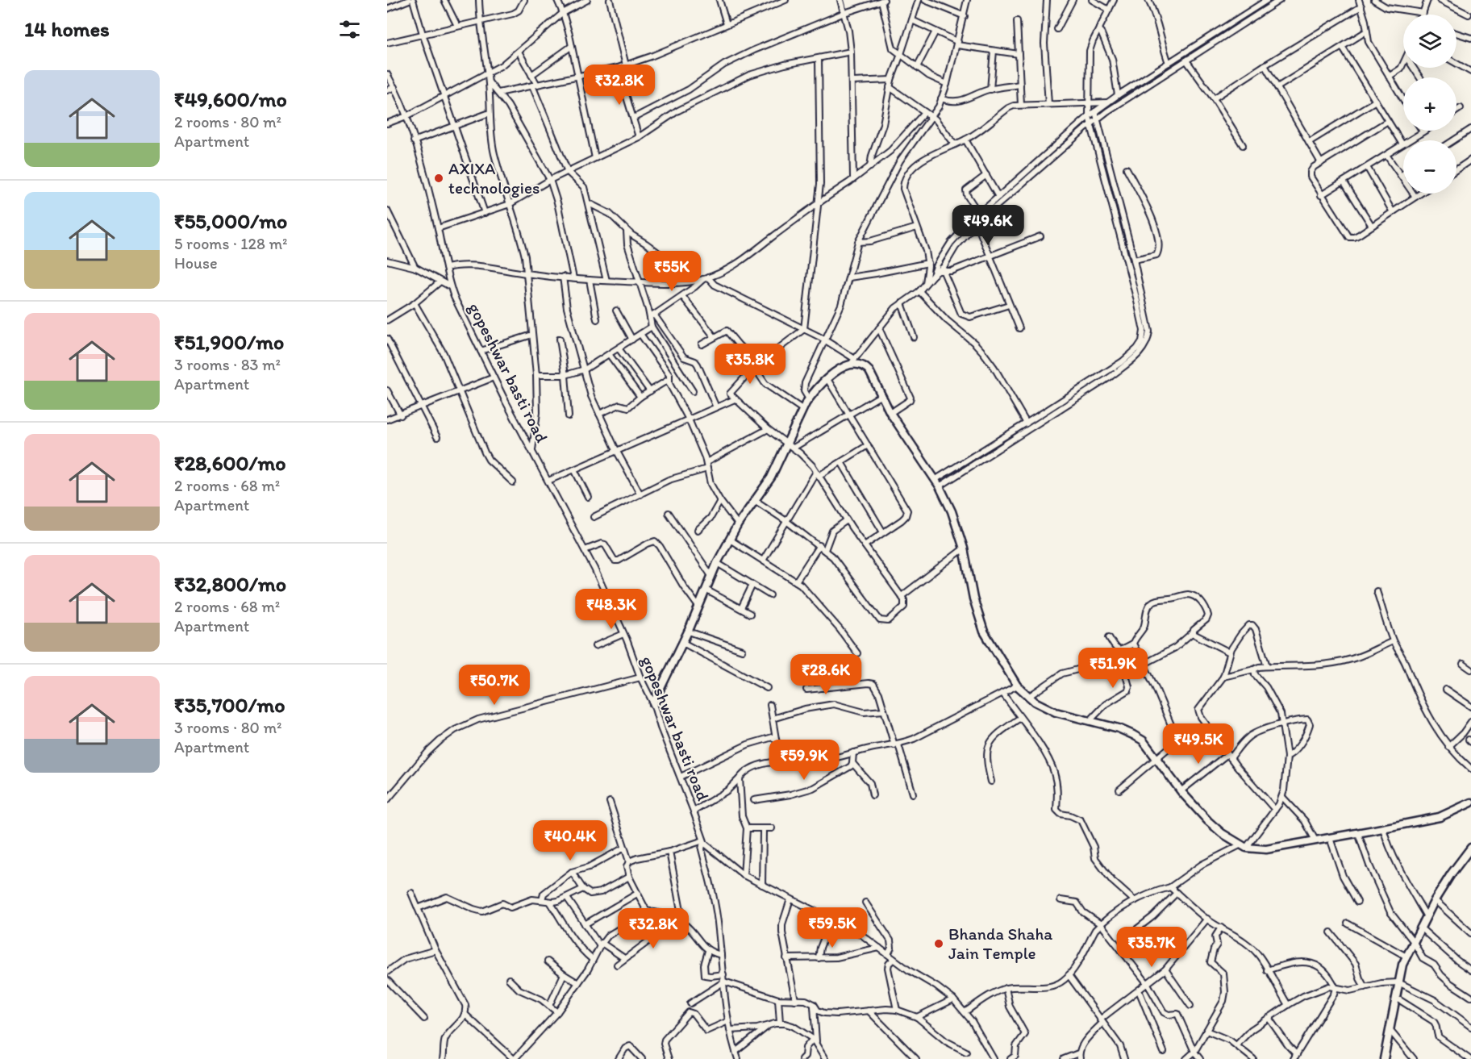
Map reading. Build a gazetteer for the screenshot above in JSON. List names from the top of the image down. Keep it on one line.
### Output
{"streets":{"street":["gopeshwar basti road"]},"places":["AXIXA technologies","Bhanda Shaha Jain Temple"],"page":{"heading":"14 homes","map_buttons":["+","−"],"list":[{"name":"₹49,600/mo","note":"2 rooms · 80 m² · Apartment"},{"name":"₹55,000/mo","note":"5 rooms · 128 m² · House"},{"name":"₹51,900/mo","note":"3 rooms · 83 m² · Apartment"},{"name":"₹28,600/mo","note":"2 rooms · 68 m² · Apartment"},{"name":"₹32,800/mo","note":"2 rooms · 68 m² · Apartment"},{"name":"₹35,700/mo","note":"3 rooms · 80 m² · Apartment"}],"price":["₹32.8K","₹49.6K","₹55K","₹35.8K","₹48.3K","₹51.9K","₹28.6K","₹50.7K","₹49.5K","₹59.9K","₹40.4K","₹59.5K","₹32.8K","₹35.7K"]}}
